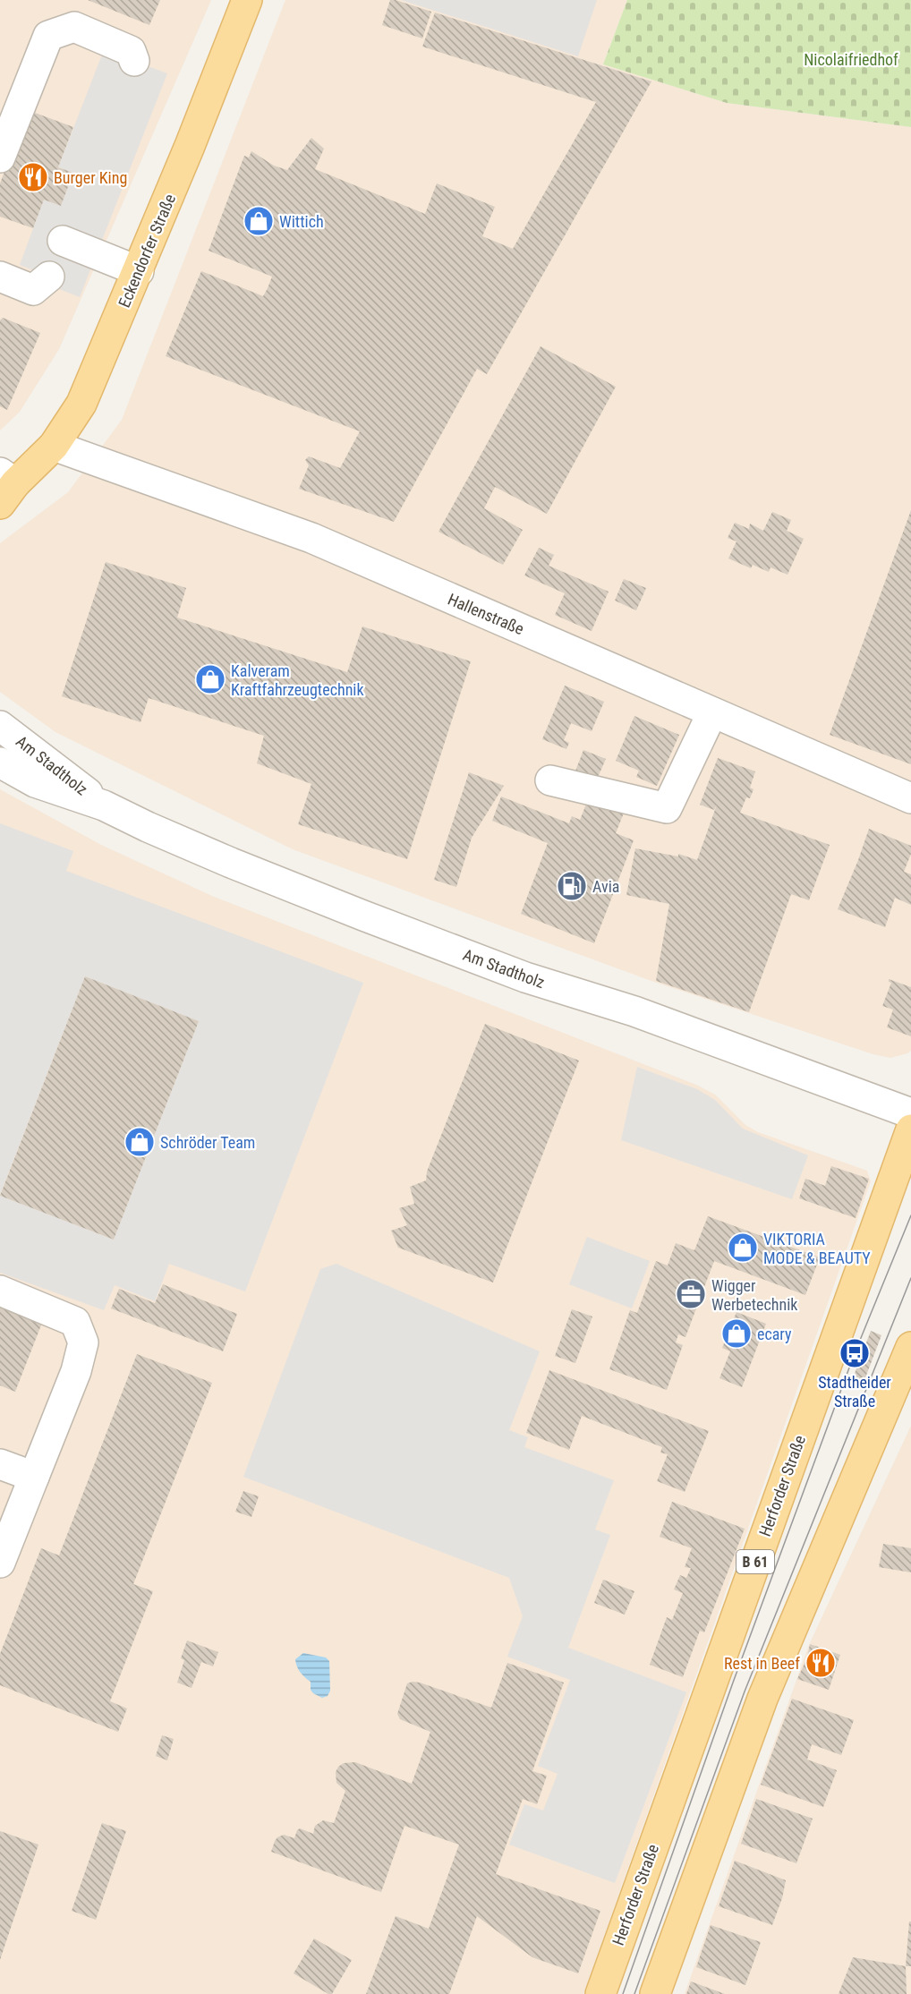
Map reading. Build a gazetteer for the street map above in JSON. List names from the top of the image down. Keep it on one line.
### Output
{"streets":{"main road":["Eckendorfer Straße","Herforder Straße","B 61"],"street":["Hallenstraße","Am Stadtholz"]},"crossings":[["Eckendorfer Straße","Hallenstraße"]],"parks":["Nicolaifriedhof"],"places":{"restaurant":["Burger King","Rest in Beef"],"shop":["Wittich","Kalveram Kraftfahrzeugtechnik","Schröder Team","VIKTORIA MODE & BEAUTY","ecary"],"fuel station":["Avia"],"office":["Wigger Werbetechnik"],"bus stop":["Stadtheider Straße"]}}
